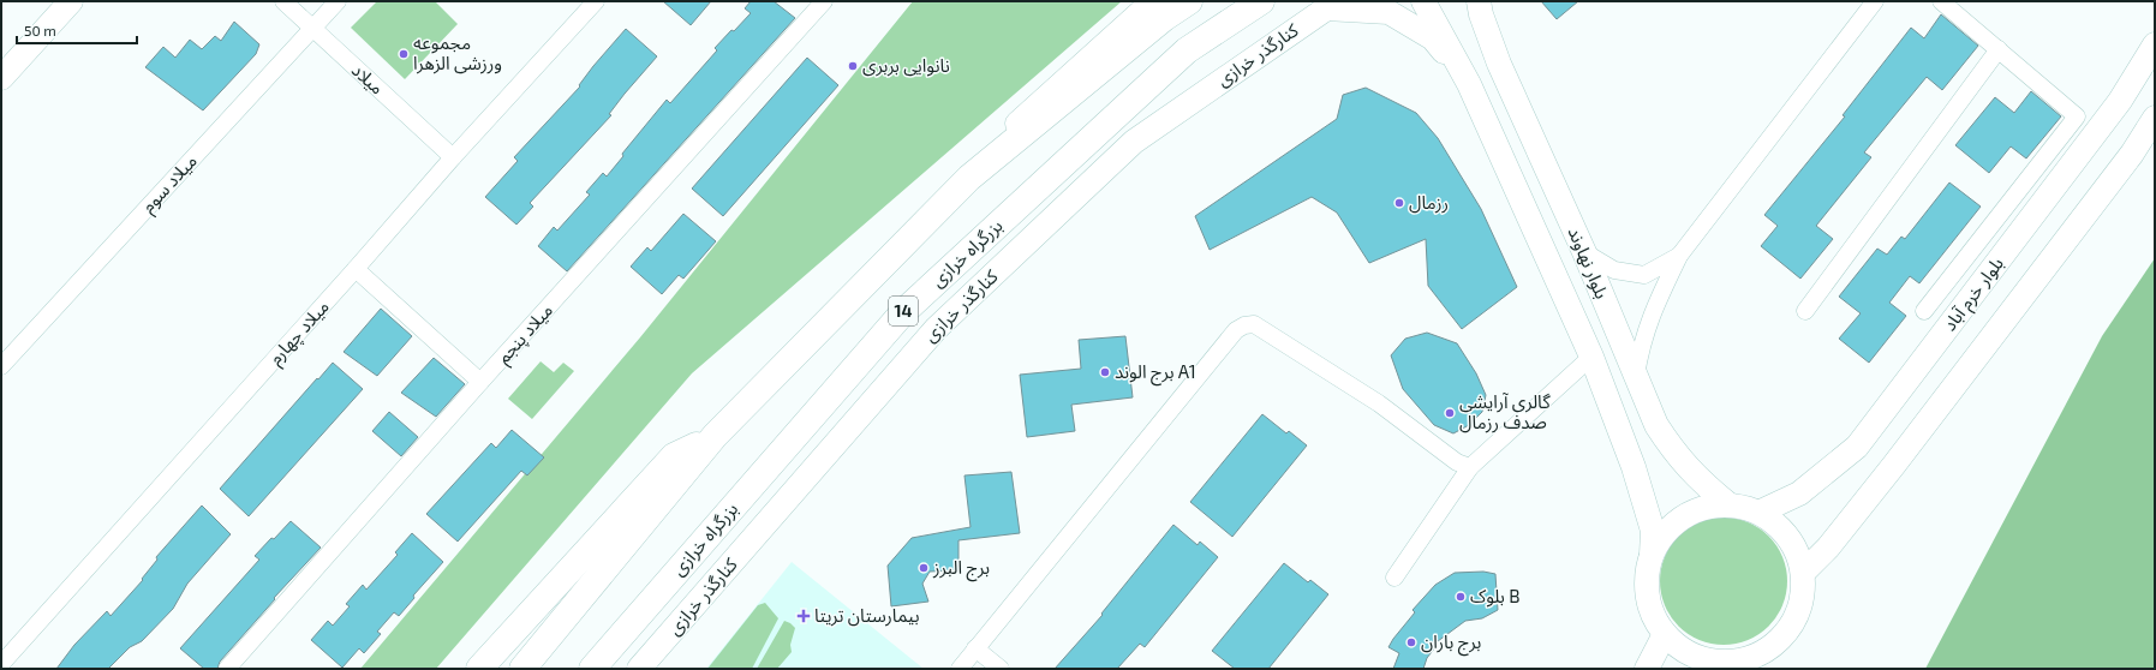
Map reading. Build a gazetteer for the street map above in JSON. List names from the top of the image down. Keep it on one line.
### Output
{"streets":{"highway":["بزرگراه خرازی","14"],"street":["کنارگذر خرازی","میلاد","میلاد سوم","بلوار نهاوند","بلوار خرم آباد","میلاد چهارم","میلاد پنجم"]},"crossings":[["میلاد","میلاد سوم"],["میلاد","میلاد چهارم"],["بلوار نهاوند","بلوار خرم آباد"]],"places":{"other":["مجموعه ورزشی الزهرا","نانوایی بربری","رزمال","برج الوند A1","گالری آرایشی صدف رزمال","برج البرز","بلوک B","برج باران"],"health":["بیمارستان تریتا"]},"scale_bar":"50 m"}
